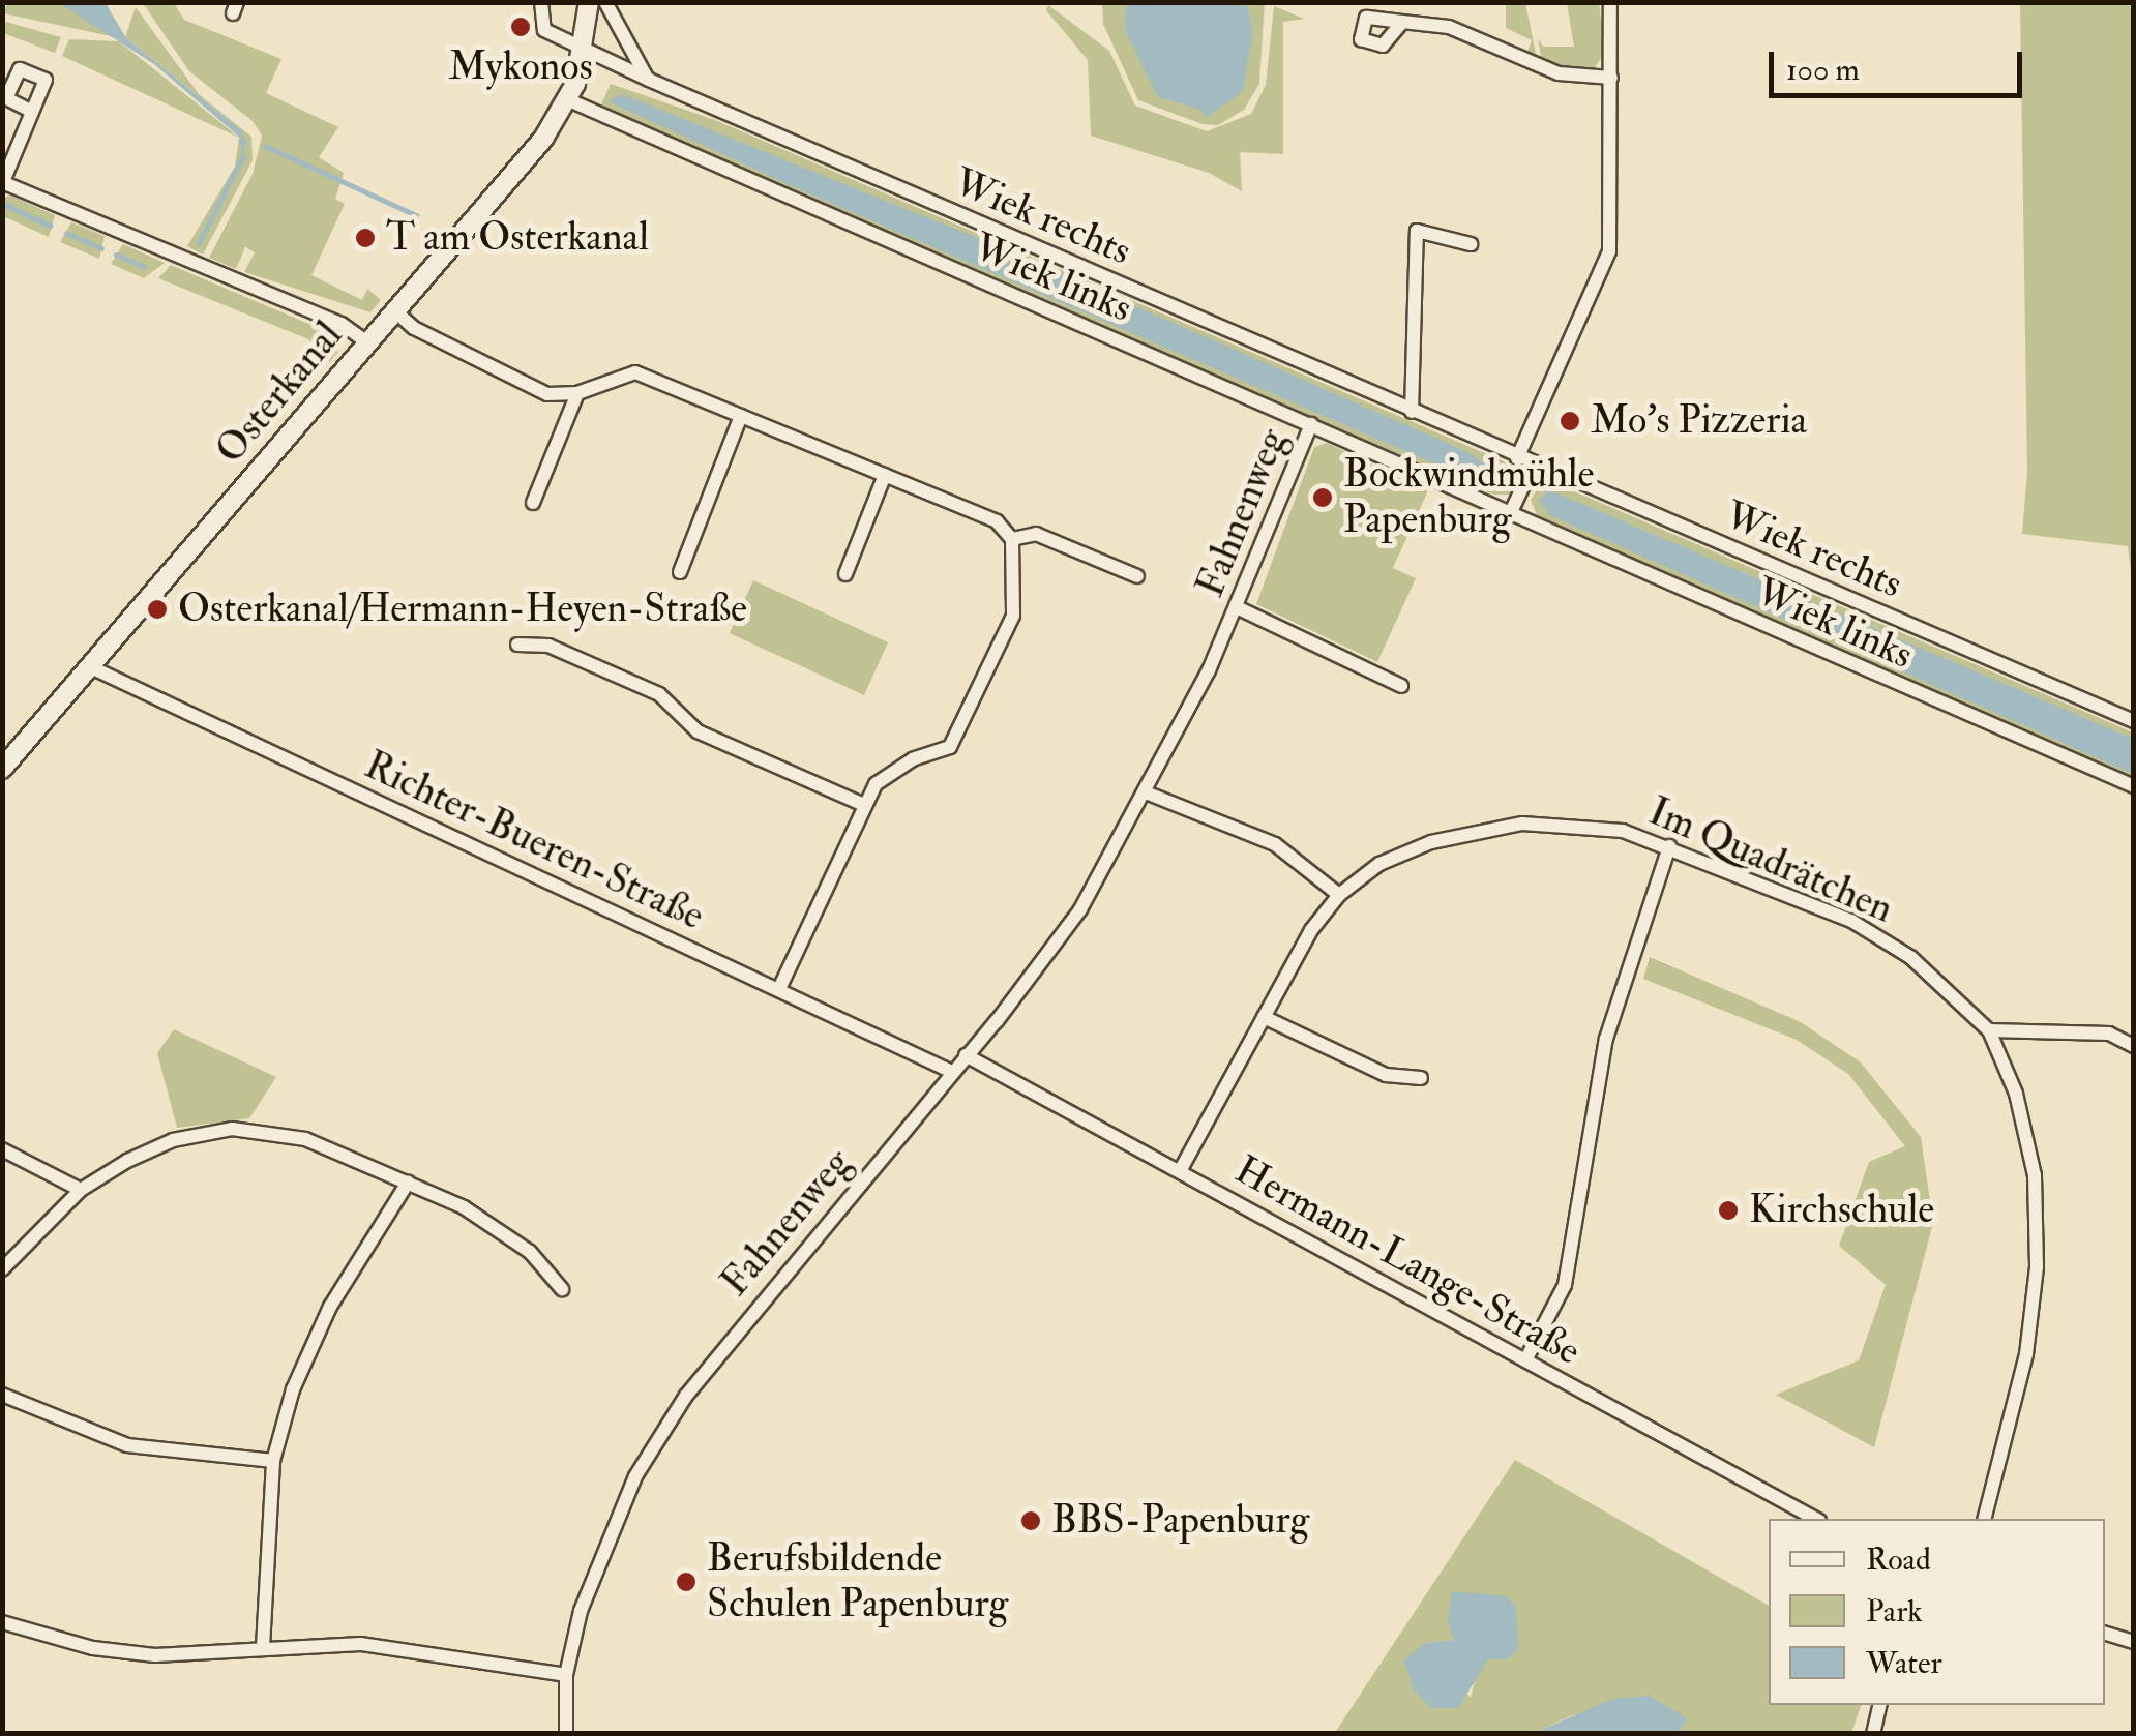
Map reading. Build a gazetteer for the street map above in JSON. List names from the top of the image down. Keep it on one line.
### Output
{"streets":{"main road":["Osterkanal"],"street":["Wiek rechts","Wiek links","Fahnenweg","Richter-Bueren-Straße","Im Quadrätchen","Hermann-Lange-Straße"]},"crossings":[["Wiek rechts","Osterkanal"],["Wiek links","Osterkanal"],["Wiek links","Fahnenweg"],["Osterkanal","Richter-Bueren-Straße"],["Fahnenweg","Richter-Bueren-Straße"],["Fahnenweg","Hermann-Lange-Straße"],["Im Quadrätchen","Hermann-Lange-Straße"]],"places":["Mykonos","T am Osterkanal","Mo's Pizzeria","Bockwindmühle Papenburg","Osterkanal/Hermann-Heyen-Straße","Kirchschule","BBS-Papenburg","Berufsbildende Schulen Papenburg"],"legend":["Road","Park","Water"],"scale_bar":"100 m"}
